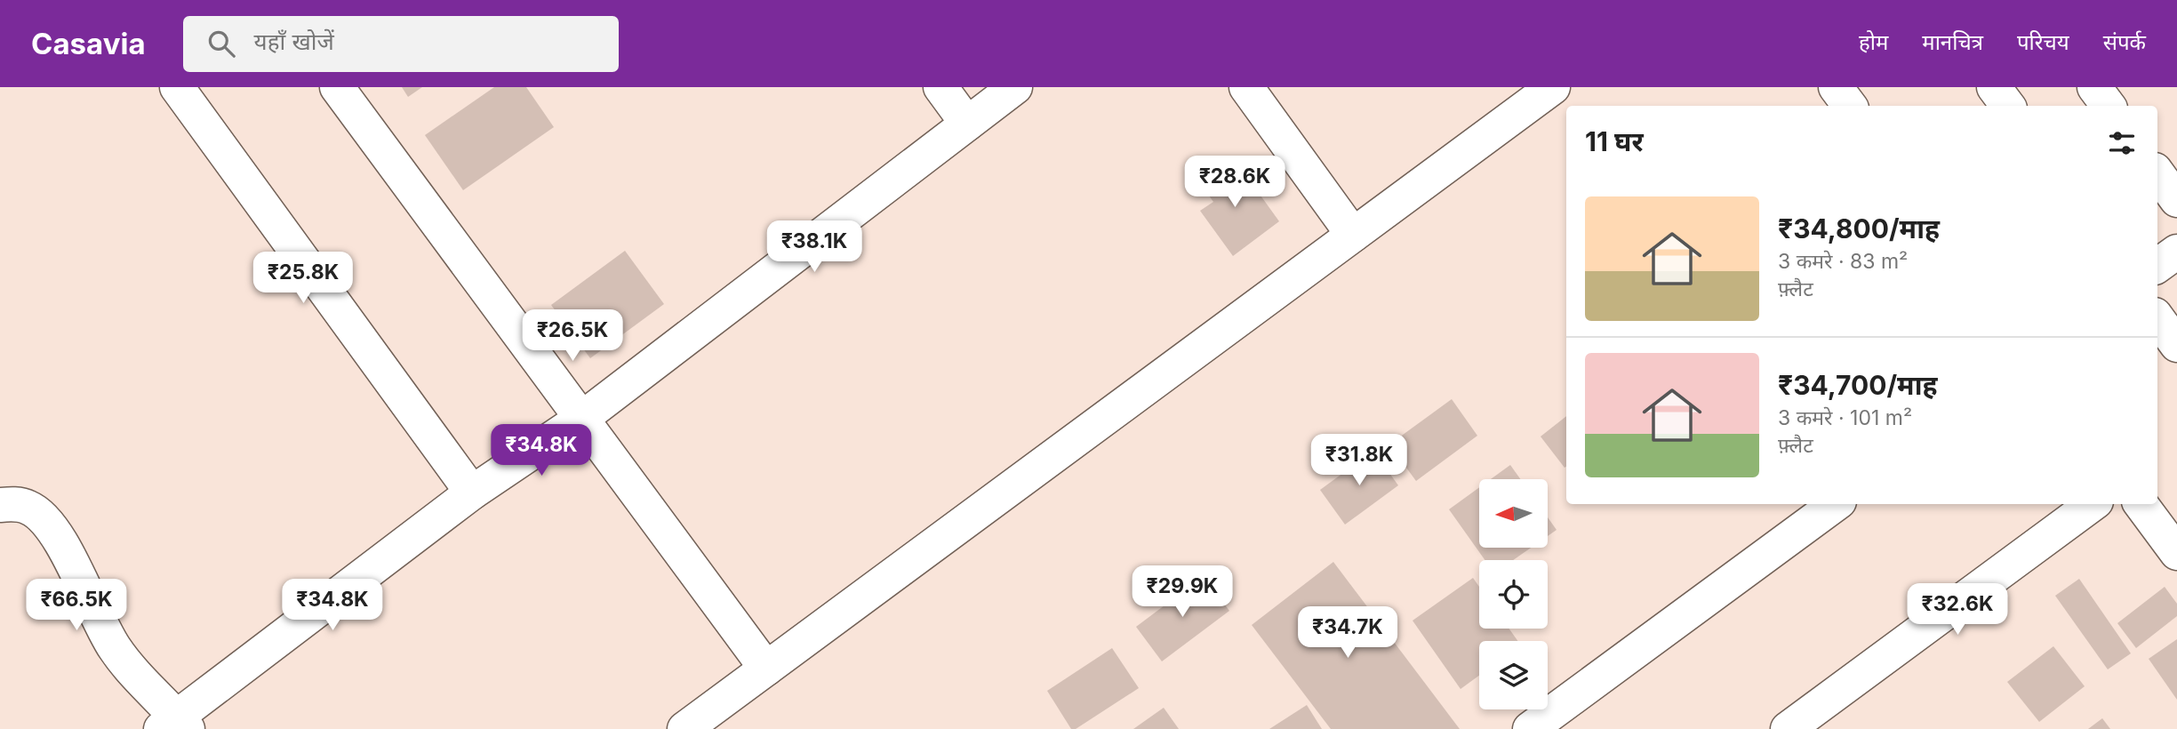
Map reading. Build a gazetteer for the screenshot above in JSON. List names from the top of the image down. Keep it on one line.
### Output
{"north":"left","page":{"header":"Casavia","search":"यहाँ खोजें","nav":["होम","मानचित्र","परिचय","संपर्क"],"heading":"11 घर","price":["₹28.6K","₹38.1K","₹25.8K","₹26.5K","₹34.8K","₹31.8K","₹29.9K","₹66.5K","₹34.8K","₹32.6K","₹34.7K"],"list":[{"name":"₹34,800/माह","note":"3 कमरे · 83 m² · फ़्लैट"},{"name":"₹34,700/माह","note":"3 कमरे · 101 m² · फ़्लैट"}]}}
